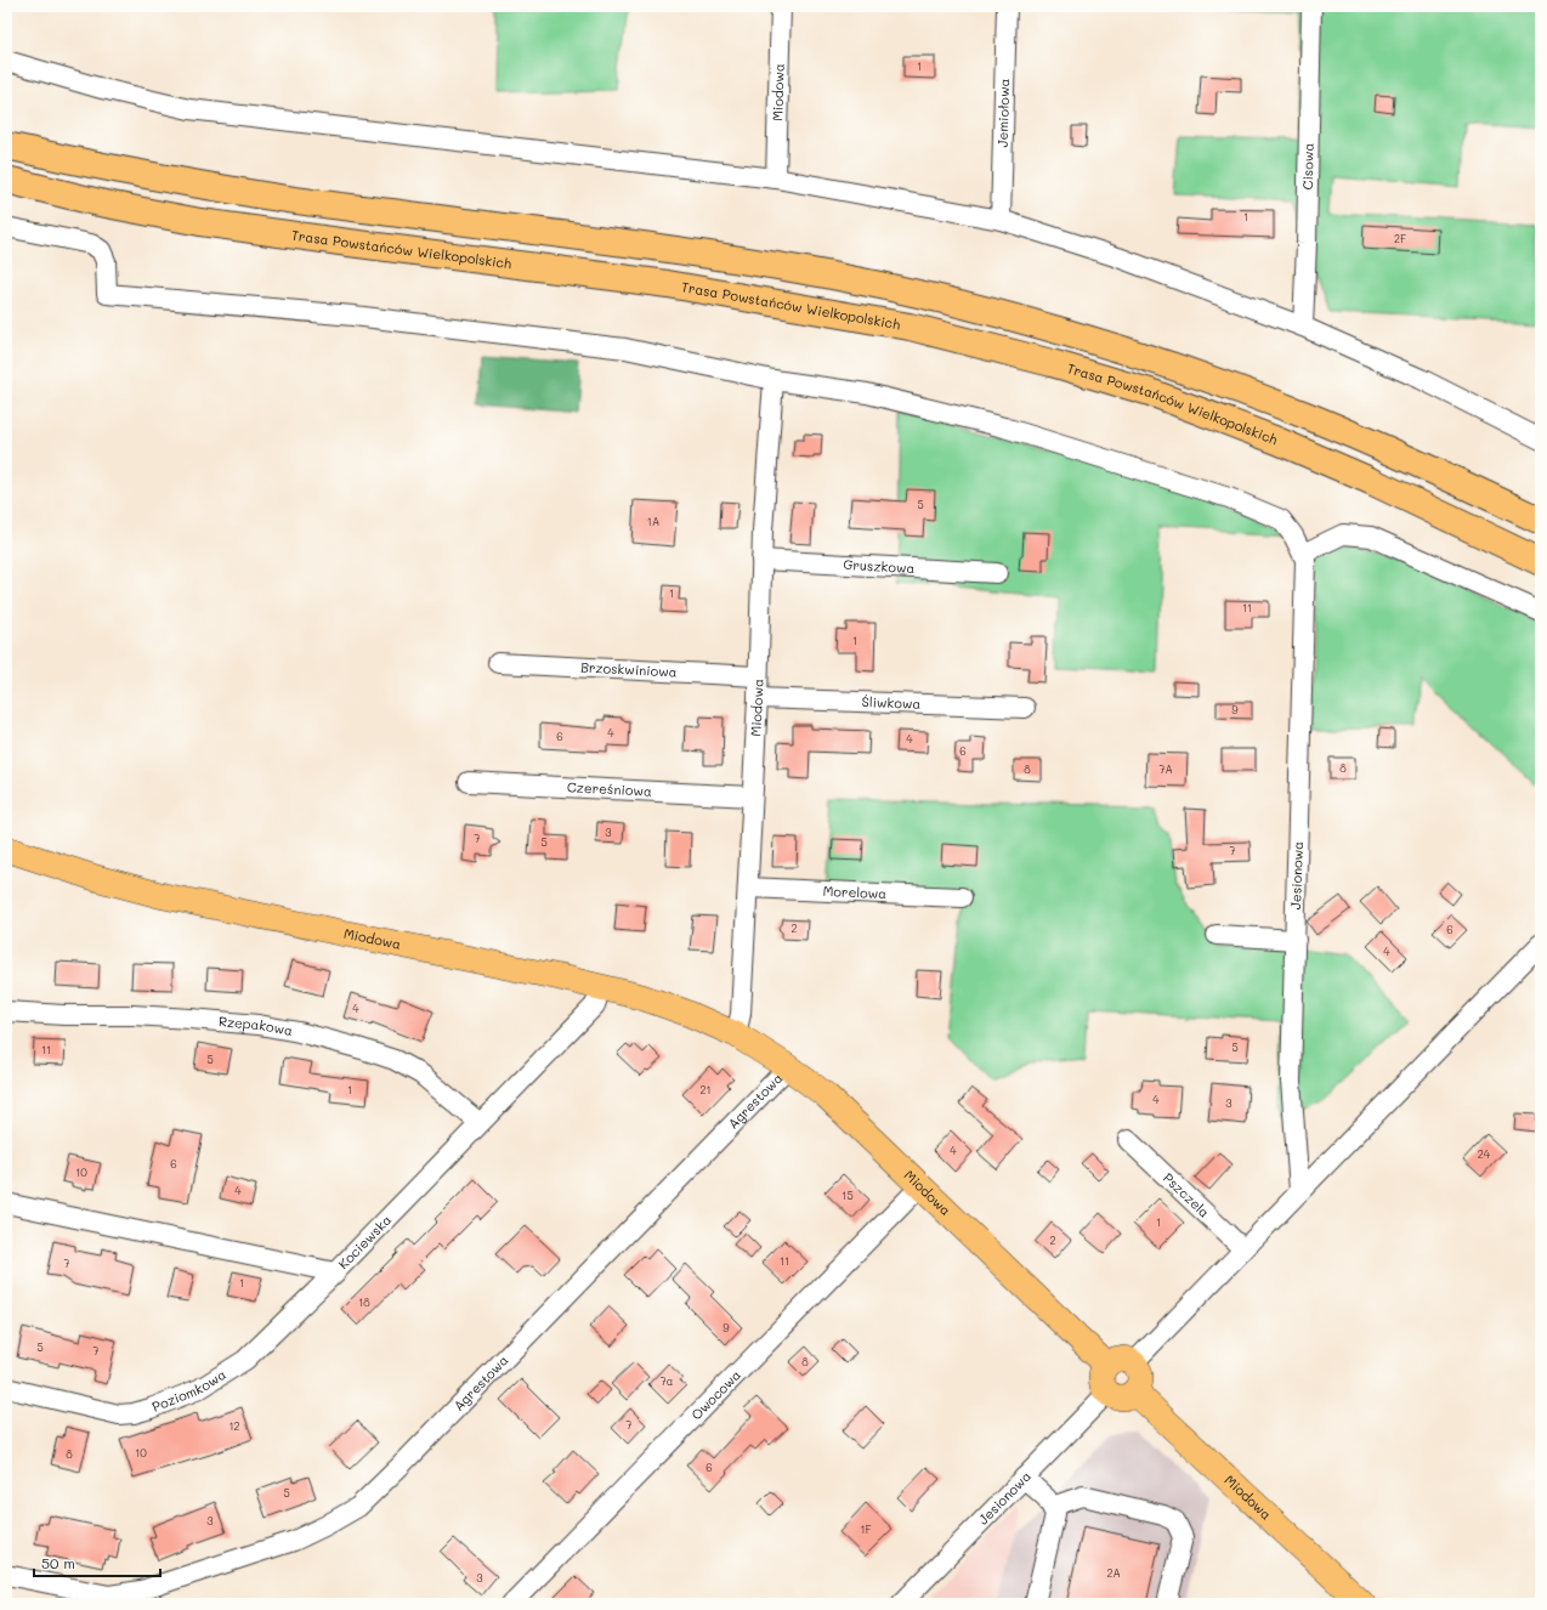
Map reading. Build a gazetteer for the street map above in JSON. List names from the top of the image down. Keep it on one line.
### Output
{"streets":{"highway":["Trasa Powstańców Wielkopolskich"],"main road":["Miodowa"],"street":["Jemiołowa","Cisowa","Gruszkowa","Brzoskwiniowa","Śliwkowa","Czereśniowa","Jesionowa","Morelowa","Rzepakowa","Agrestowa","Pszczela","Kociewska","Poziomkowa","Owocowa"]},"crossings":[["Miodowa","Gruszkowa"],["Miodowa","Brzoskwiniowa"],["Miodowa","Śliwkowa"],["Miodowa","Czereśniowa"],["Miodowa","Jesionowa"],["Miodowa","Morelowa"],["Miodowa","Agrestowa"],["Miodowa","Kociewska"],["Miodowa","Owocowa"],["Rzepakowa","Kociewska"],["Kociewska","Poziomkowa"]],"house_numbers":["1","1","2F","5","1A","1","11","1","9","4","6","4","6","8","8","7A","3","7","5","7","2","6","4","4","5","11","5","1","21","4","3","4","24","6","10","4","15","1","2","11","7","1","18","9","5","7","8","7a","7","12","10","8","6","5","3","1F","2A","3"],"scale_bar":"50 m"}
